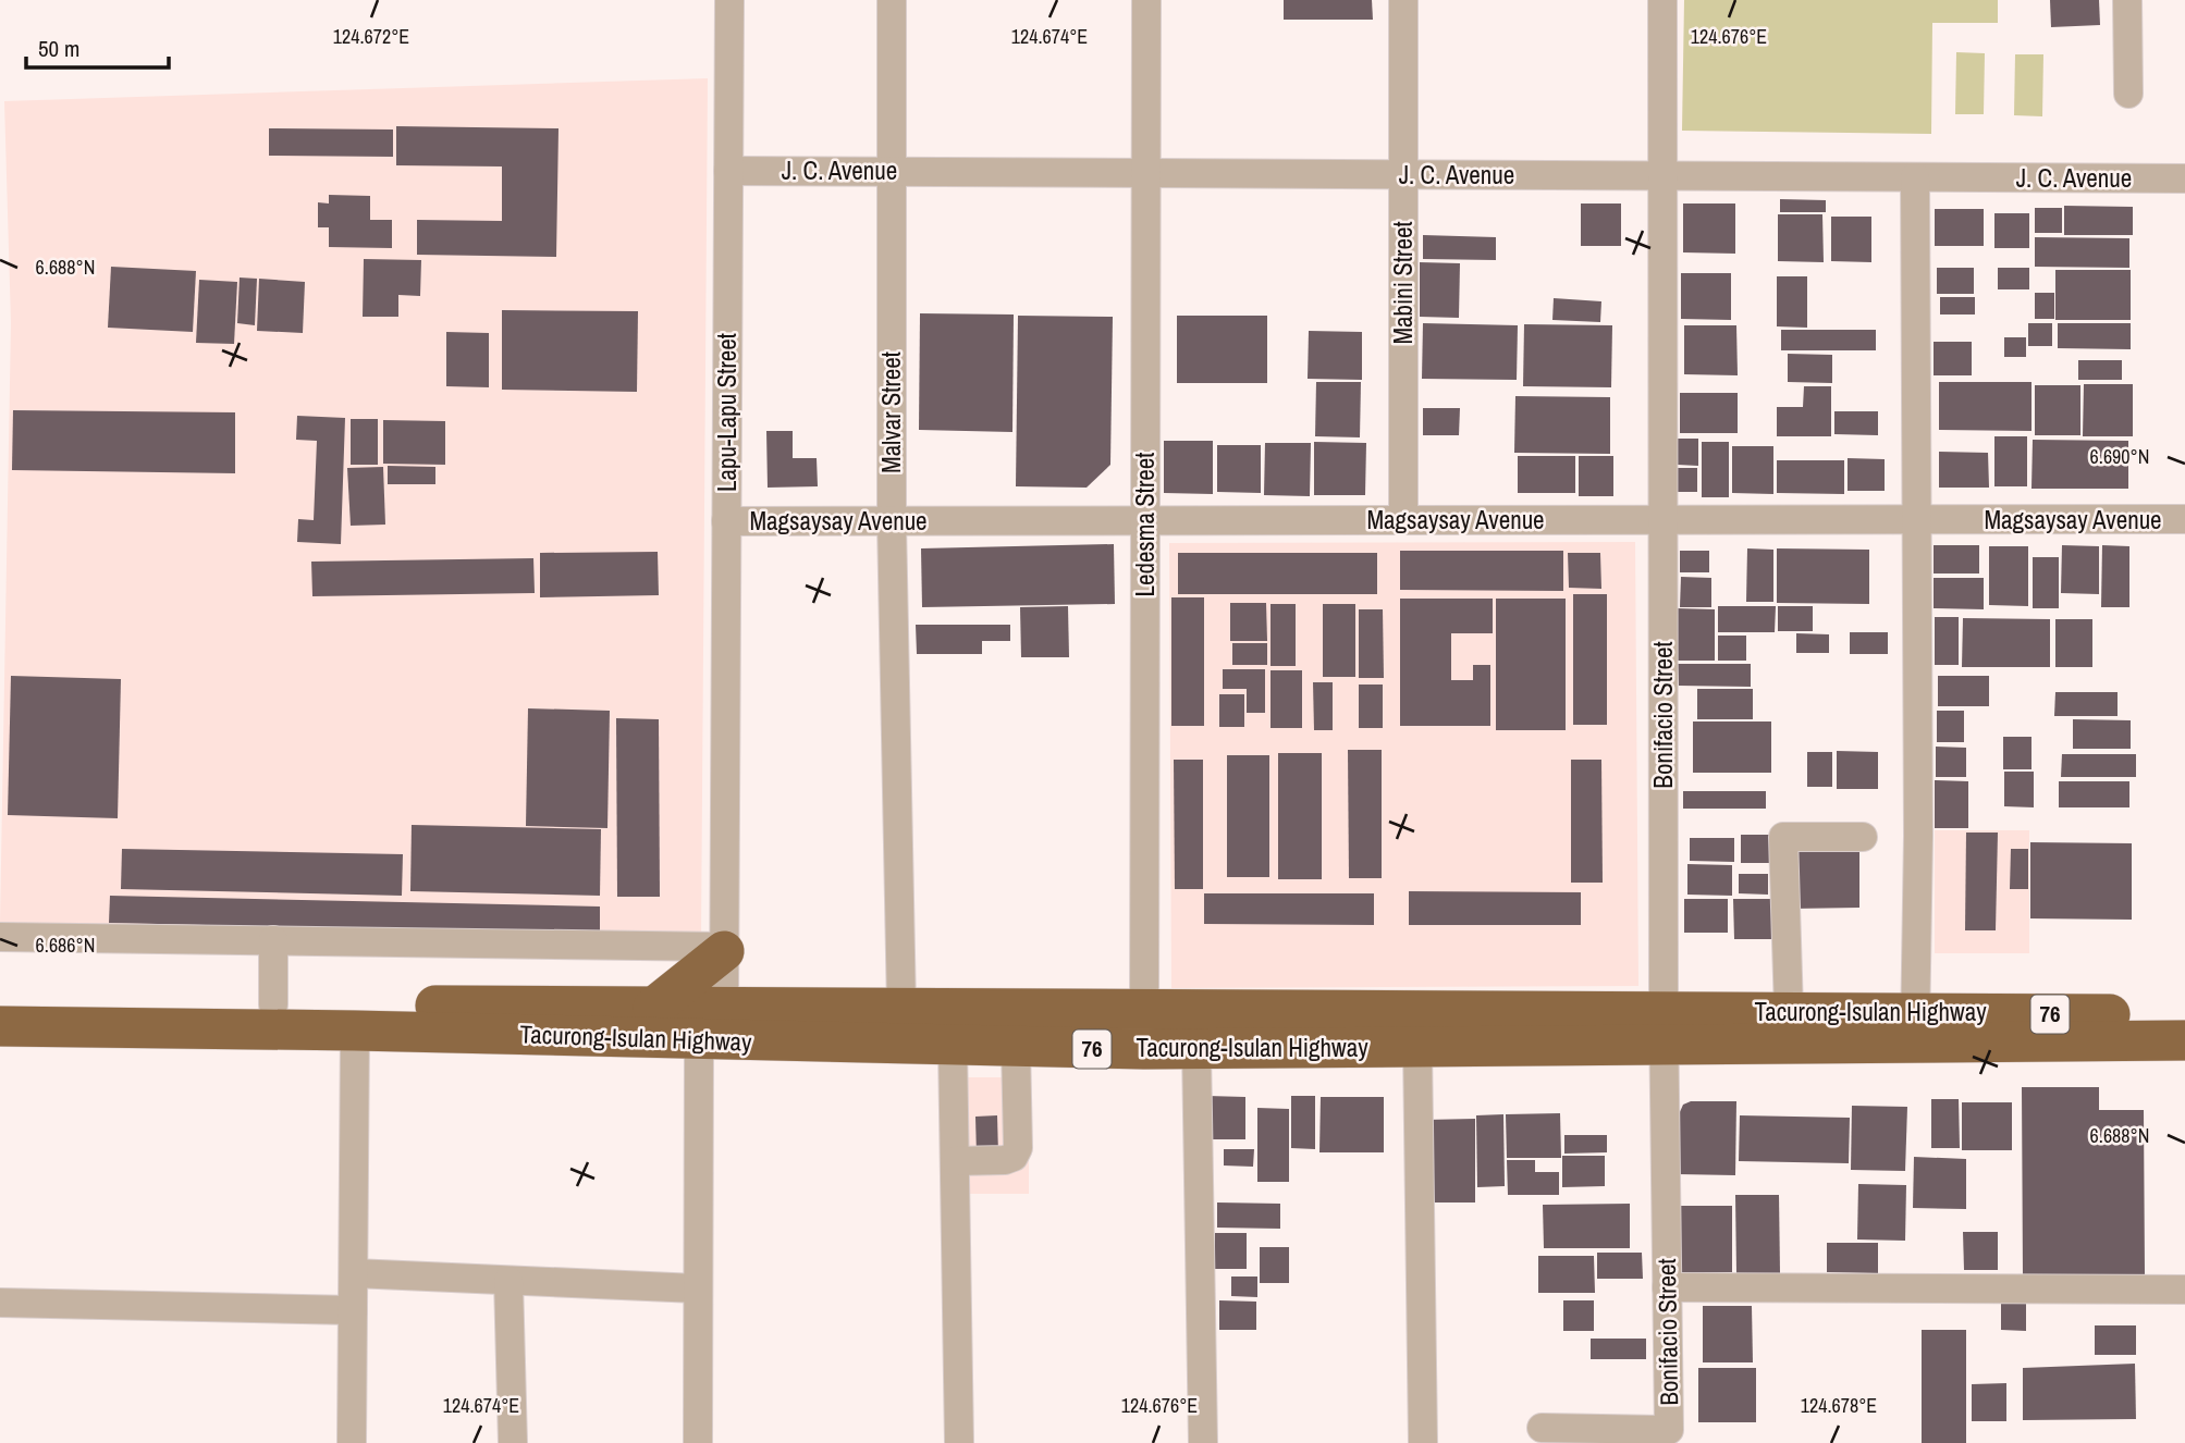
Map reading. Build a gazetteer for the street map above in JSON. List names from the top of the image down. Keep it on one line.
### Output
{"streets":{"highway":["Tacurong-Isulan Highway","76"],"street":["J. C. Avenue","Mabini Street","Lapu-Lapu Street","Malvar Street","Magsaysay Avenue","Ledesma Street","Bonifacio Street"]},"crossings":[["J. C. Avenue","Mabini Street"],["J. C. Avenue","Lapu-Lapu Street"],["J. C. Avenue","Malvar Street"],["J. C. Avenue","Ledesma Street"],["J. C. Avenue","Bonifacio Street"],["Mabini Street","Magsaysay Avenue"],["Lapu-Lapu Street","Magsaysay Avenue"],["Lapu-Lapu Street","Tacurong-Isulan Highway"],["Malvar Street","Magsaysay Avenue"],["Malvar Street","Tacurong-Isulan Highway"],["Magsaysay Avenue","Ledesma Street"],["Magsaysay Avenue","Bonifacio Street"],["Ledesma Street","Tacurong-Isulan Highway"],["Bonifacio Street","Tacurong-Isulan Highway"]],"scale_bar":"50 m","coordinates":["124.674°E","124.676°E","124.672°E","6.688°N","6.690°N","6.686°N","124.678°E"]}
